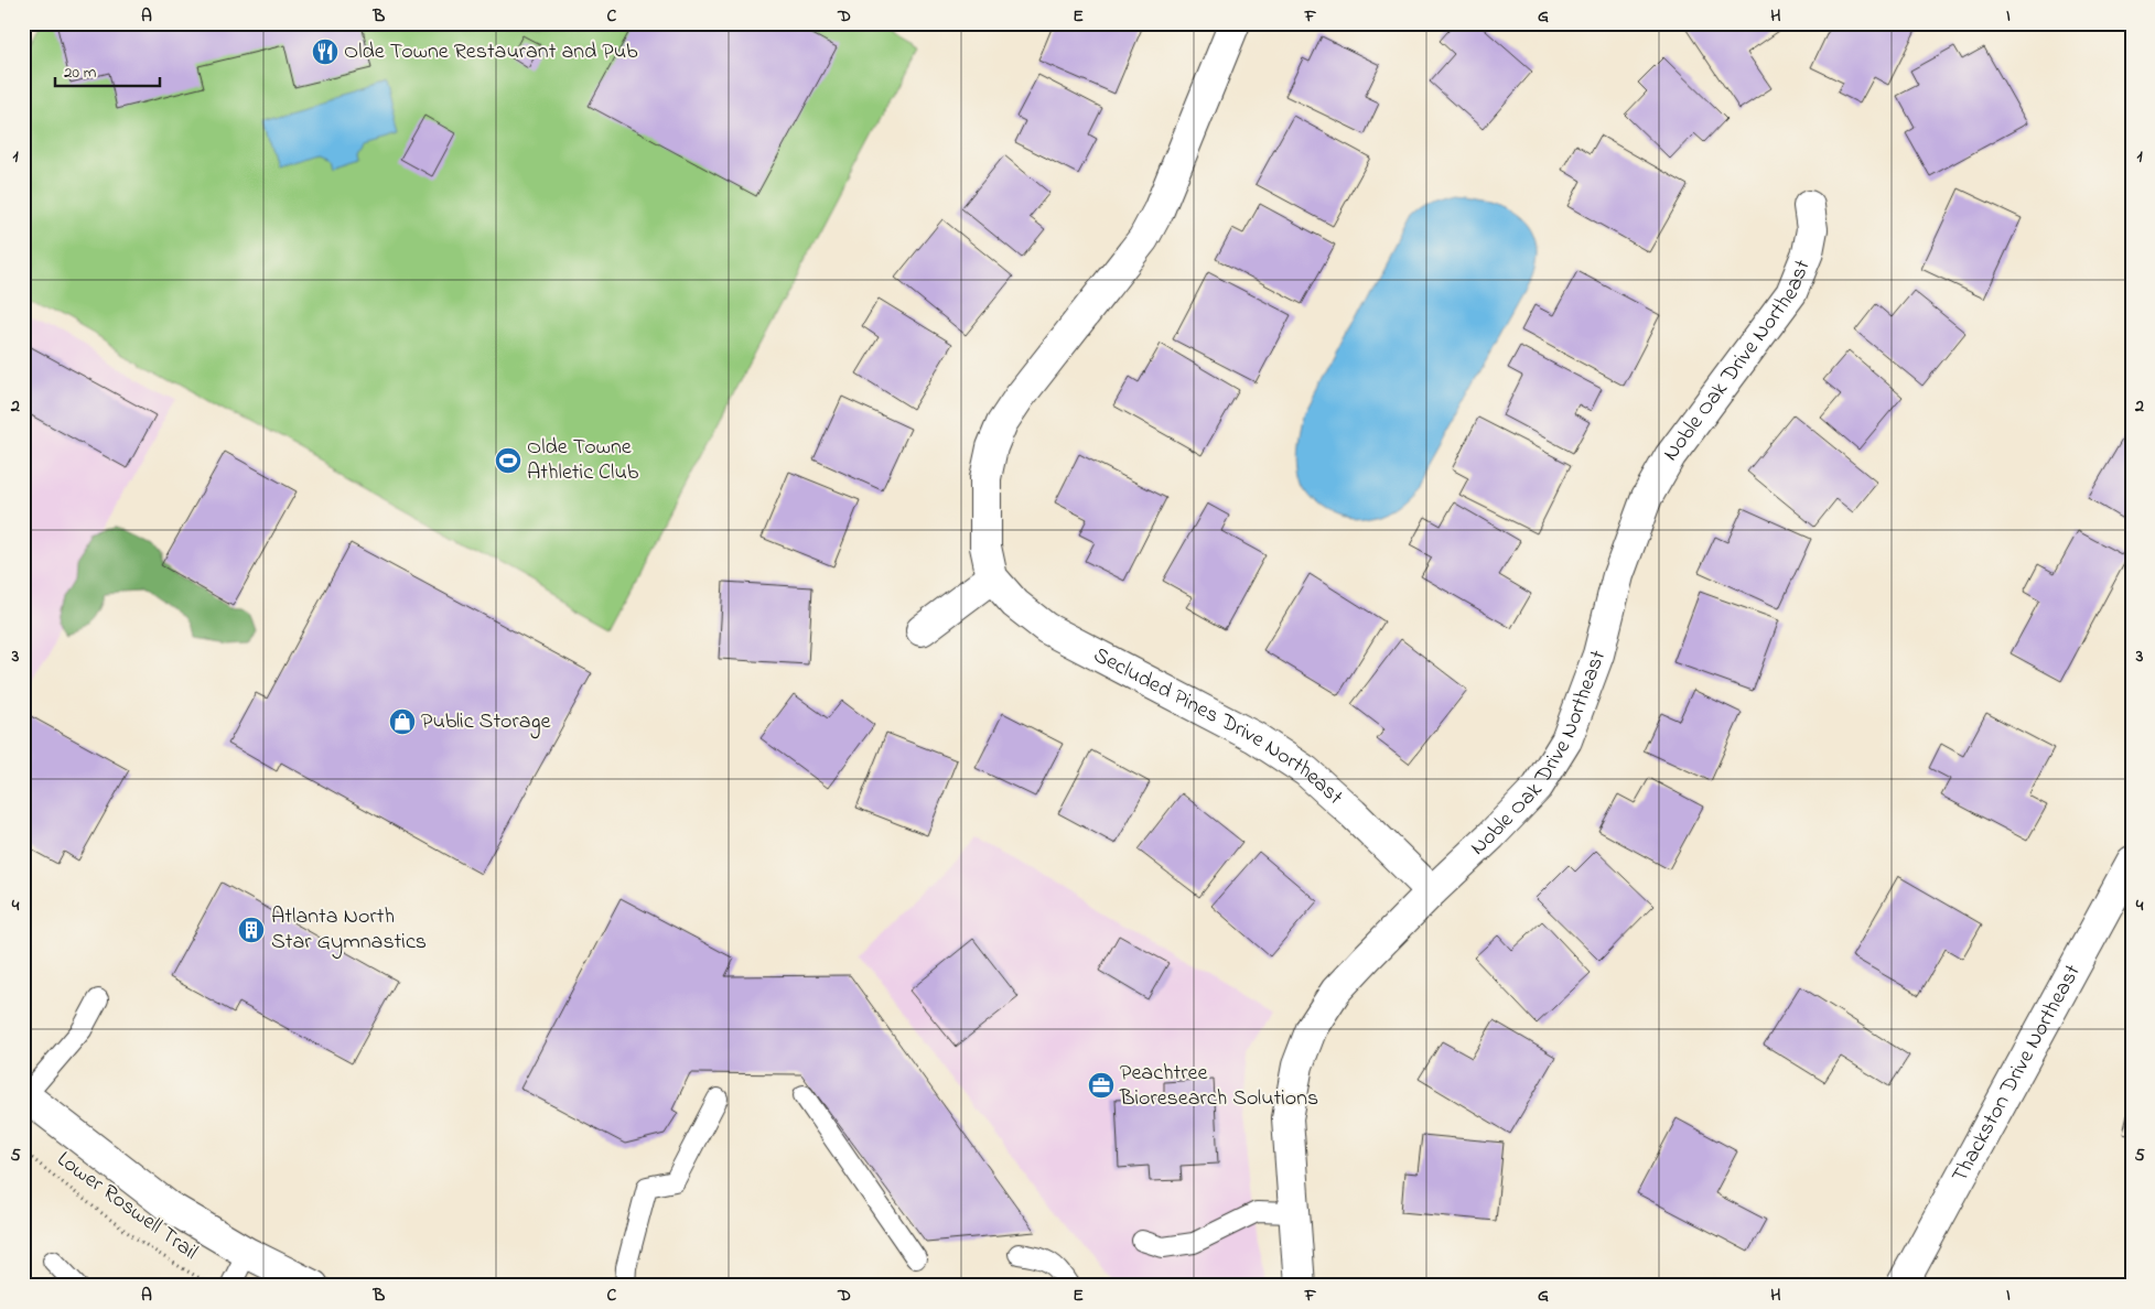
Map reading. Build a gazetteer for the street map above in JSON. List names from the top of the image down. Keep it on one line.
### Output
{"streets":{"street":["Noble Oak Drive Northeast","Secluded Pines Drive Northeast","Thackston Drive Northeast"],"path":["Lower Roswell Trail"]},"crossings":[["Noble Oak Drive Northeast","Secluded Pines Drive Northeast"]],"places":{"restaurant":["Olde Towne Restaurant and Pub"],"sports":["Olde Towne Athletic Club"],"shop":["Public Storage"],"building":["Atlanta North Star Gymnastics"],"office":["Peachtree Bioresearch Solutions"]},"scale_bar":"20 m","grid":{"columns":["A","B","C","D","E","F","G","H","I"],"rows":["1","2","3","4","5"]}}
